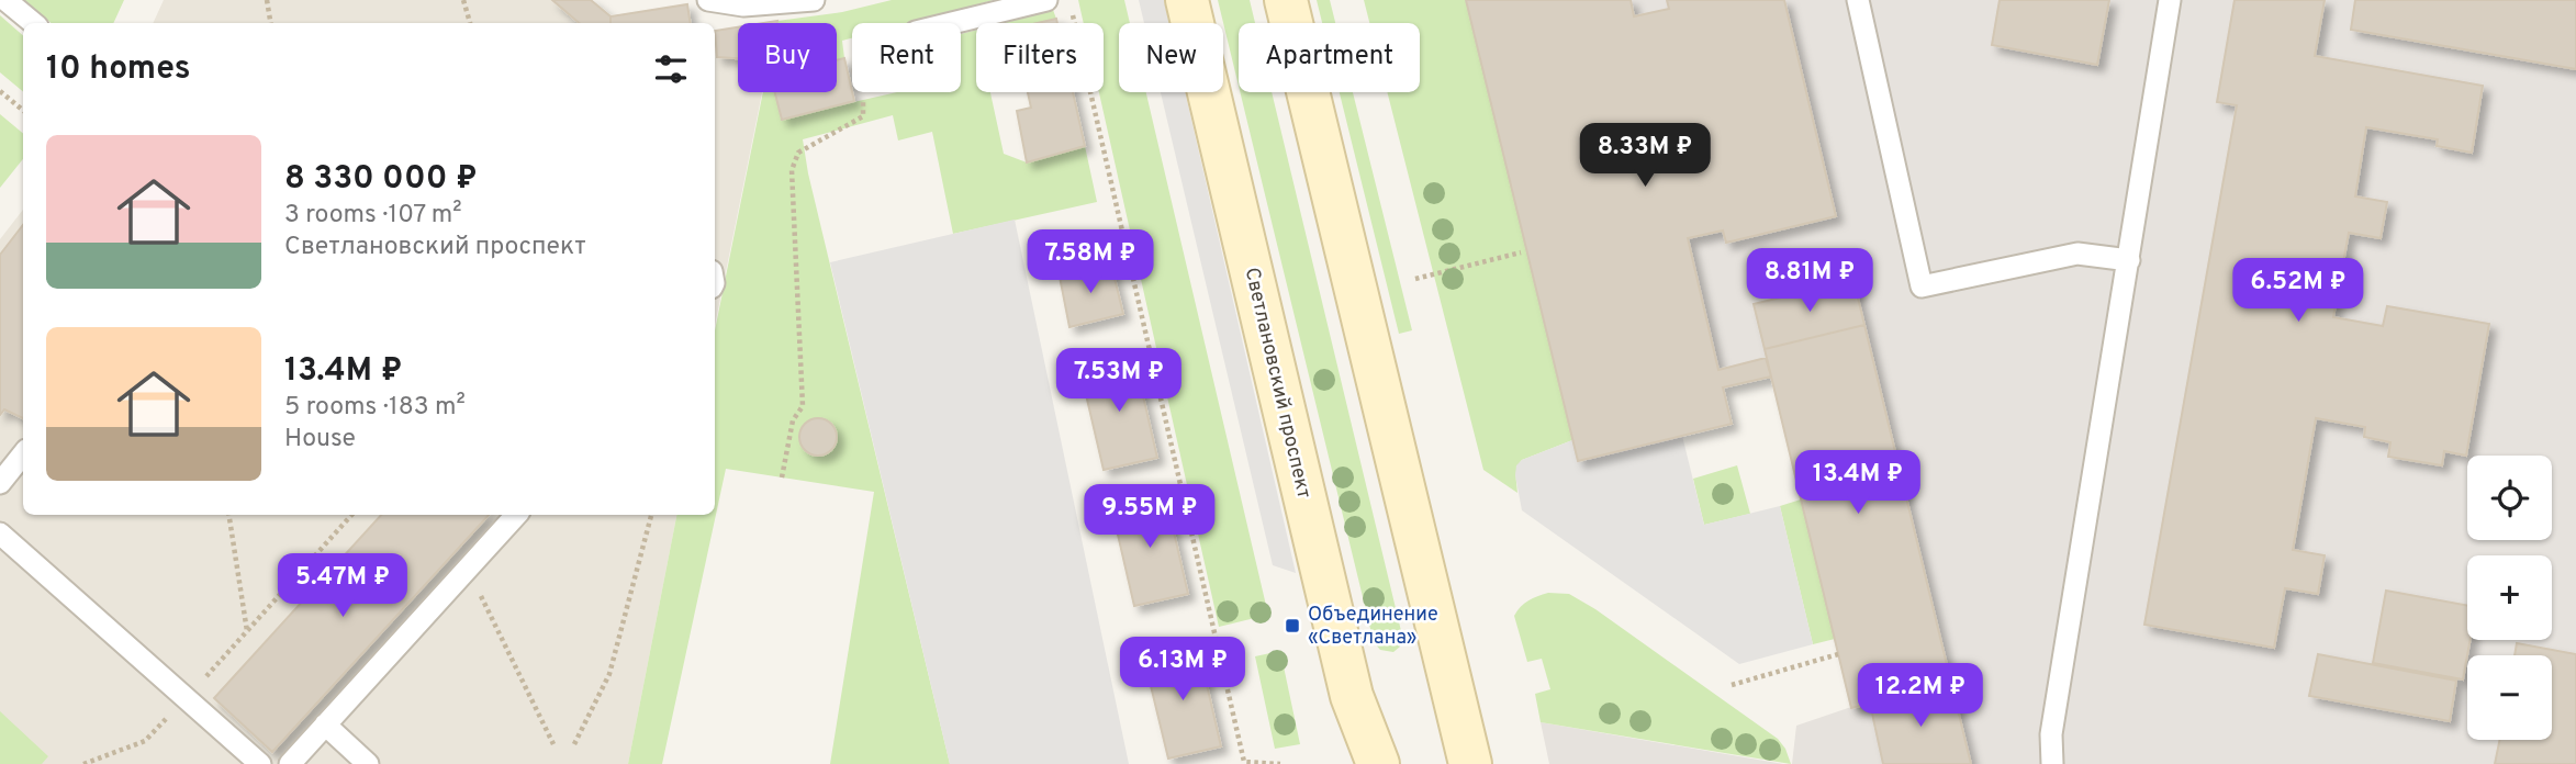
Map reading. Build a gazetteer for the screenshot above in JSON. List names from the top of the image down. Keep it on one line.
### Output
{"streets":{"main road":["Светлановский проспект"]},"places":{"transit":["Объединение «Светлана»"]},"page":{"chip":["Buy","Rent","Filters","New","Apartment"],"heading":"10 homes","list":[{"name":"8 330 000 ₽","note":"3 rooms · 107 m² · Светлановский проспект"},{"name":"13.4M ₽","note":"5 rooms · 183 m² · House"}],"price":["8.33M ₽","7.58M ₽","8.81M ₽","6.52M ₽","7.53M ₽","13.4M ₽","9.55M ₽","5.47M ₽","6.13M ₽","12.2M ₽"],"map_buttons":["+","−"]}}
